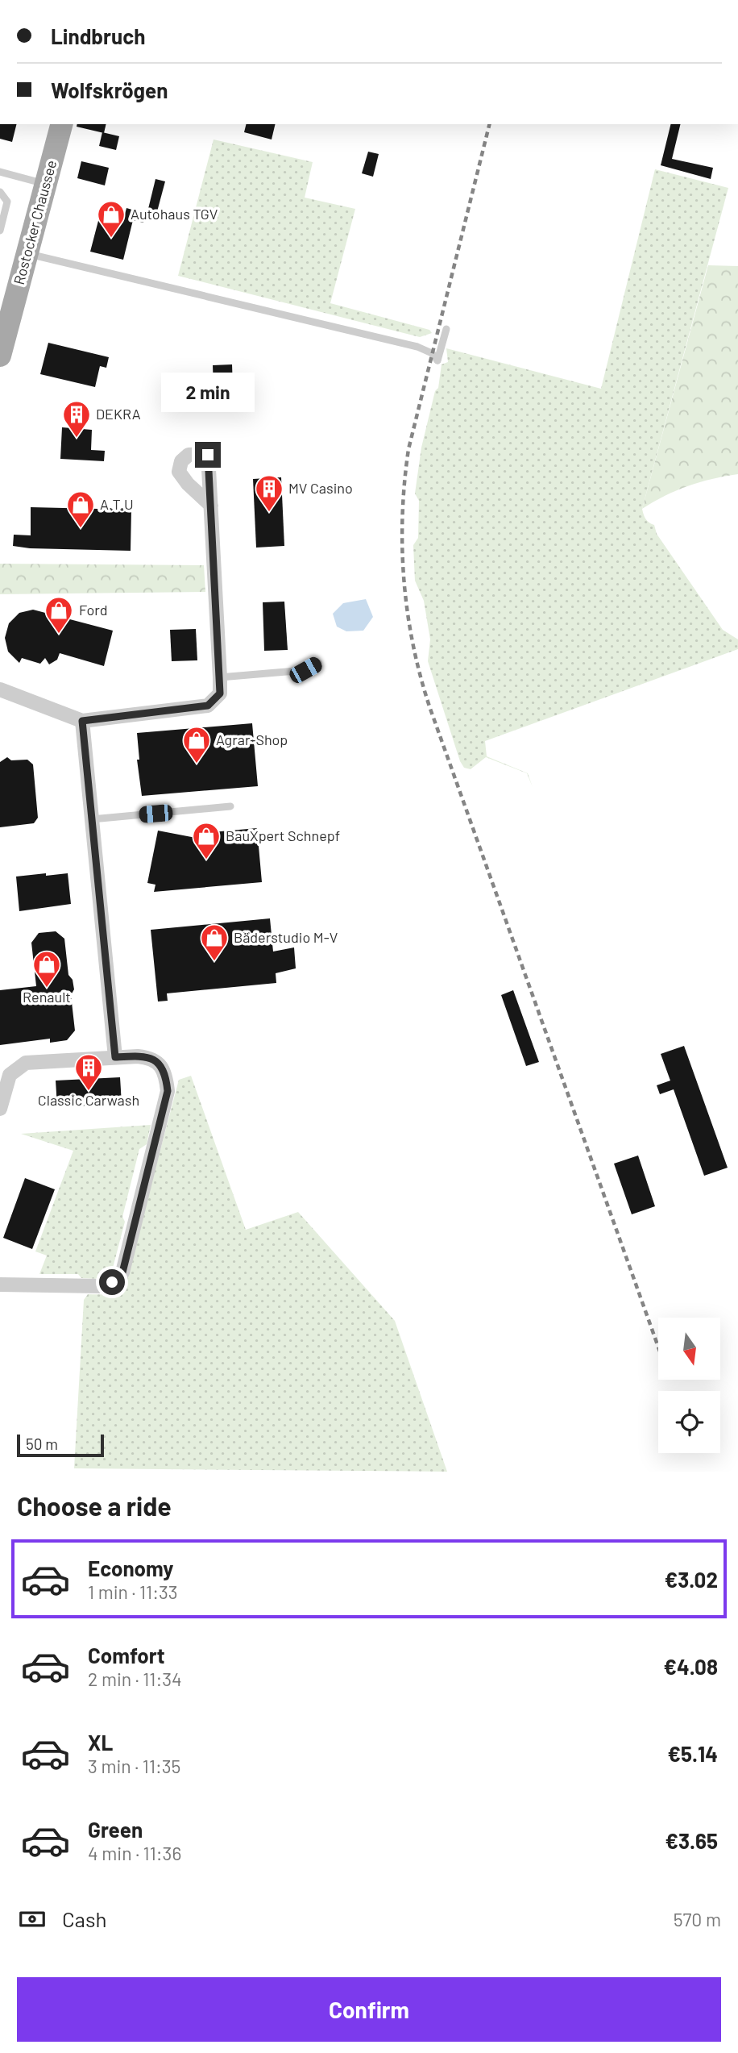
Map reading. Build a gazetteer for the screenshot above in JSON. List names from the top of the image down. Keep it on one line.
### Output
{"streets":{"main road":["Rostocker Chaussee"]},"places":{"shop":["Autohaus TGV","A.T.U","Ford","Agrar-Shop","BauXpert Schnepf","Bäderstudio M-V","Renault"],"building":["DEKRA","MV Casino","Classic Carwash"]},"scale_bar":"50 m","north":"bottom","page":{"banner":["Lindbruch","Wolfskrögen"],"bubble":"2 min","scale":"50 m","heading":"Choose a ride","list":[{"name":"Economy","note":"1 min · 11:33","value":"€3.02"},{"name":"Comfort","note":"2 min · 11:34","value":"€4.08"},{"name":"XL","note":"3 min · 11:35","value":"€5.14"},{"name":"Green","note":"4 min · 11:36","value":"€3.65"}],"pay":["Cash","570 m"],"buttons":"Confirm"}}
